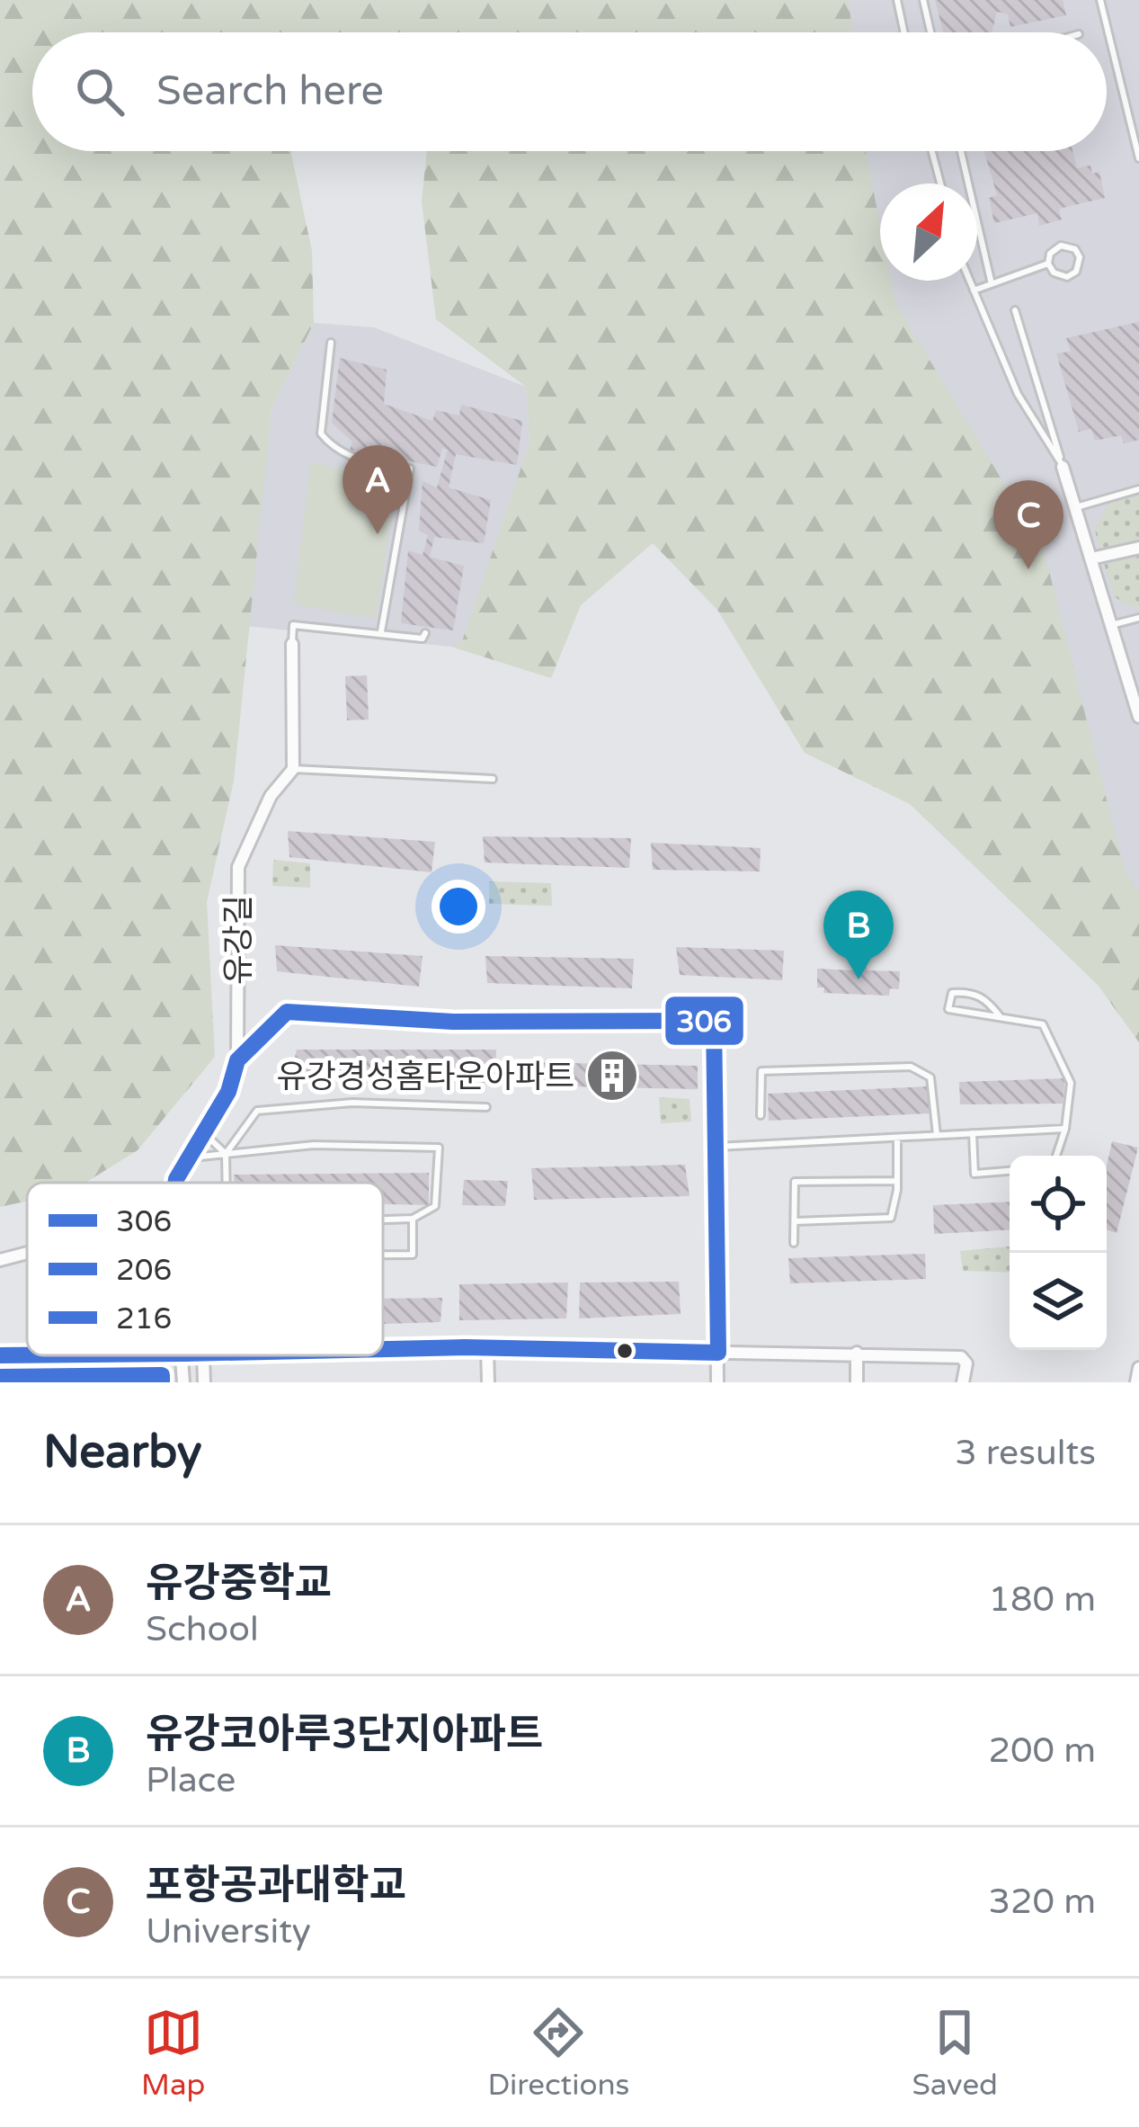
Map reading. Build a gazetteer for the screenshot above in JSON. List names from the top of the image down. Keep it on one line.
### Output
{"streets":{"street":["유강길"]},"places":{"building":["유강경성홈타운아파트"]},"lines":["transit line 306","transit line 206","transit line 216"],"legend":["306","206","216"],"north":"top right","page":{"search":"Search here","pins":["A","C","B"],"heading":["Nearby","3 results"],"list":[{"mark":"A","name":"유강중학교","note":"School","value":"180 m"},{"mark":"B","name":"유강코아루3단지아파트","note":"Place","value":"200 m"},{"mark":"C","name":"포항공과대학교","note":"University","value":"320 m"}],"nav":["Map","Directions","Saved"]}}
